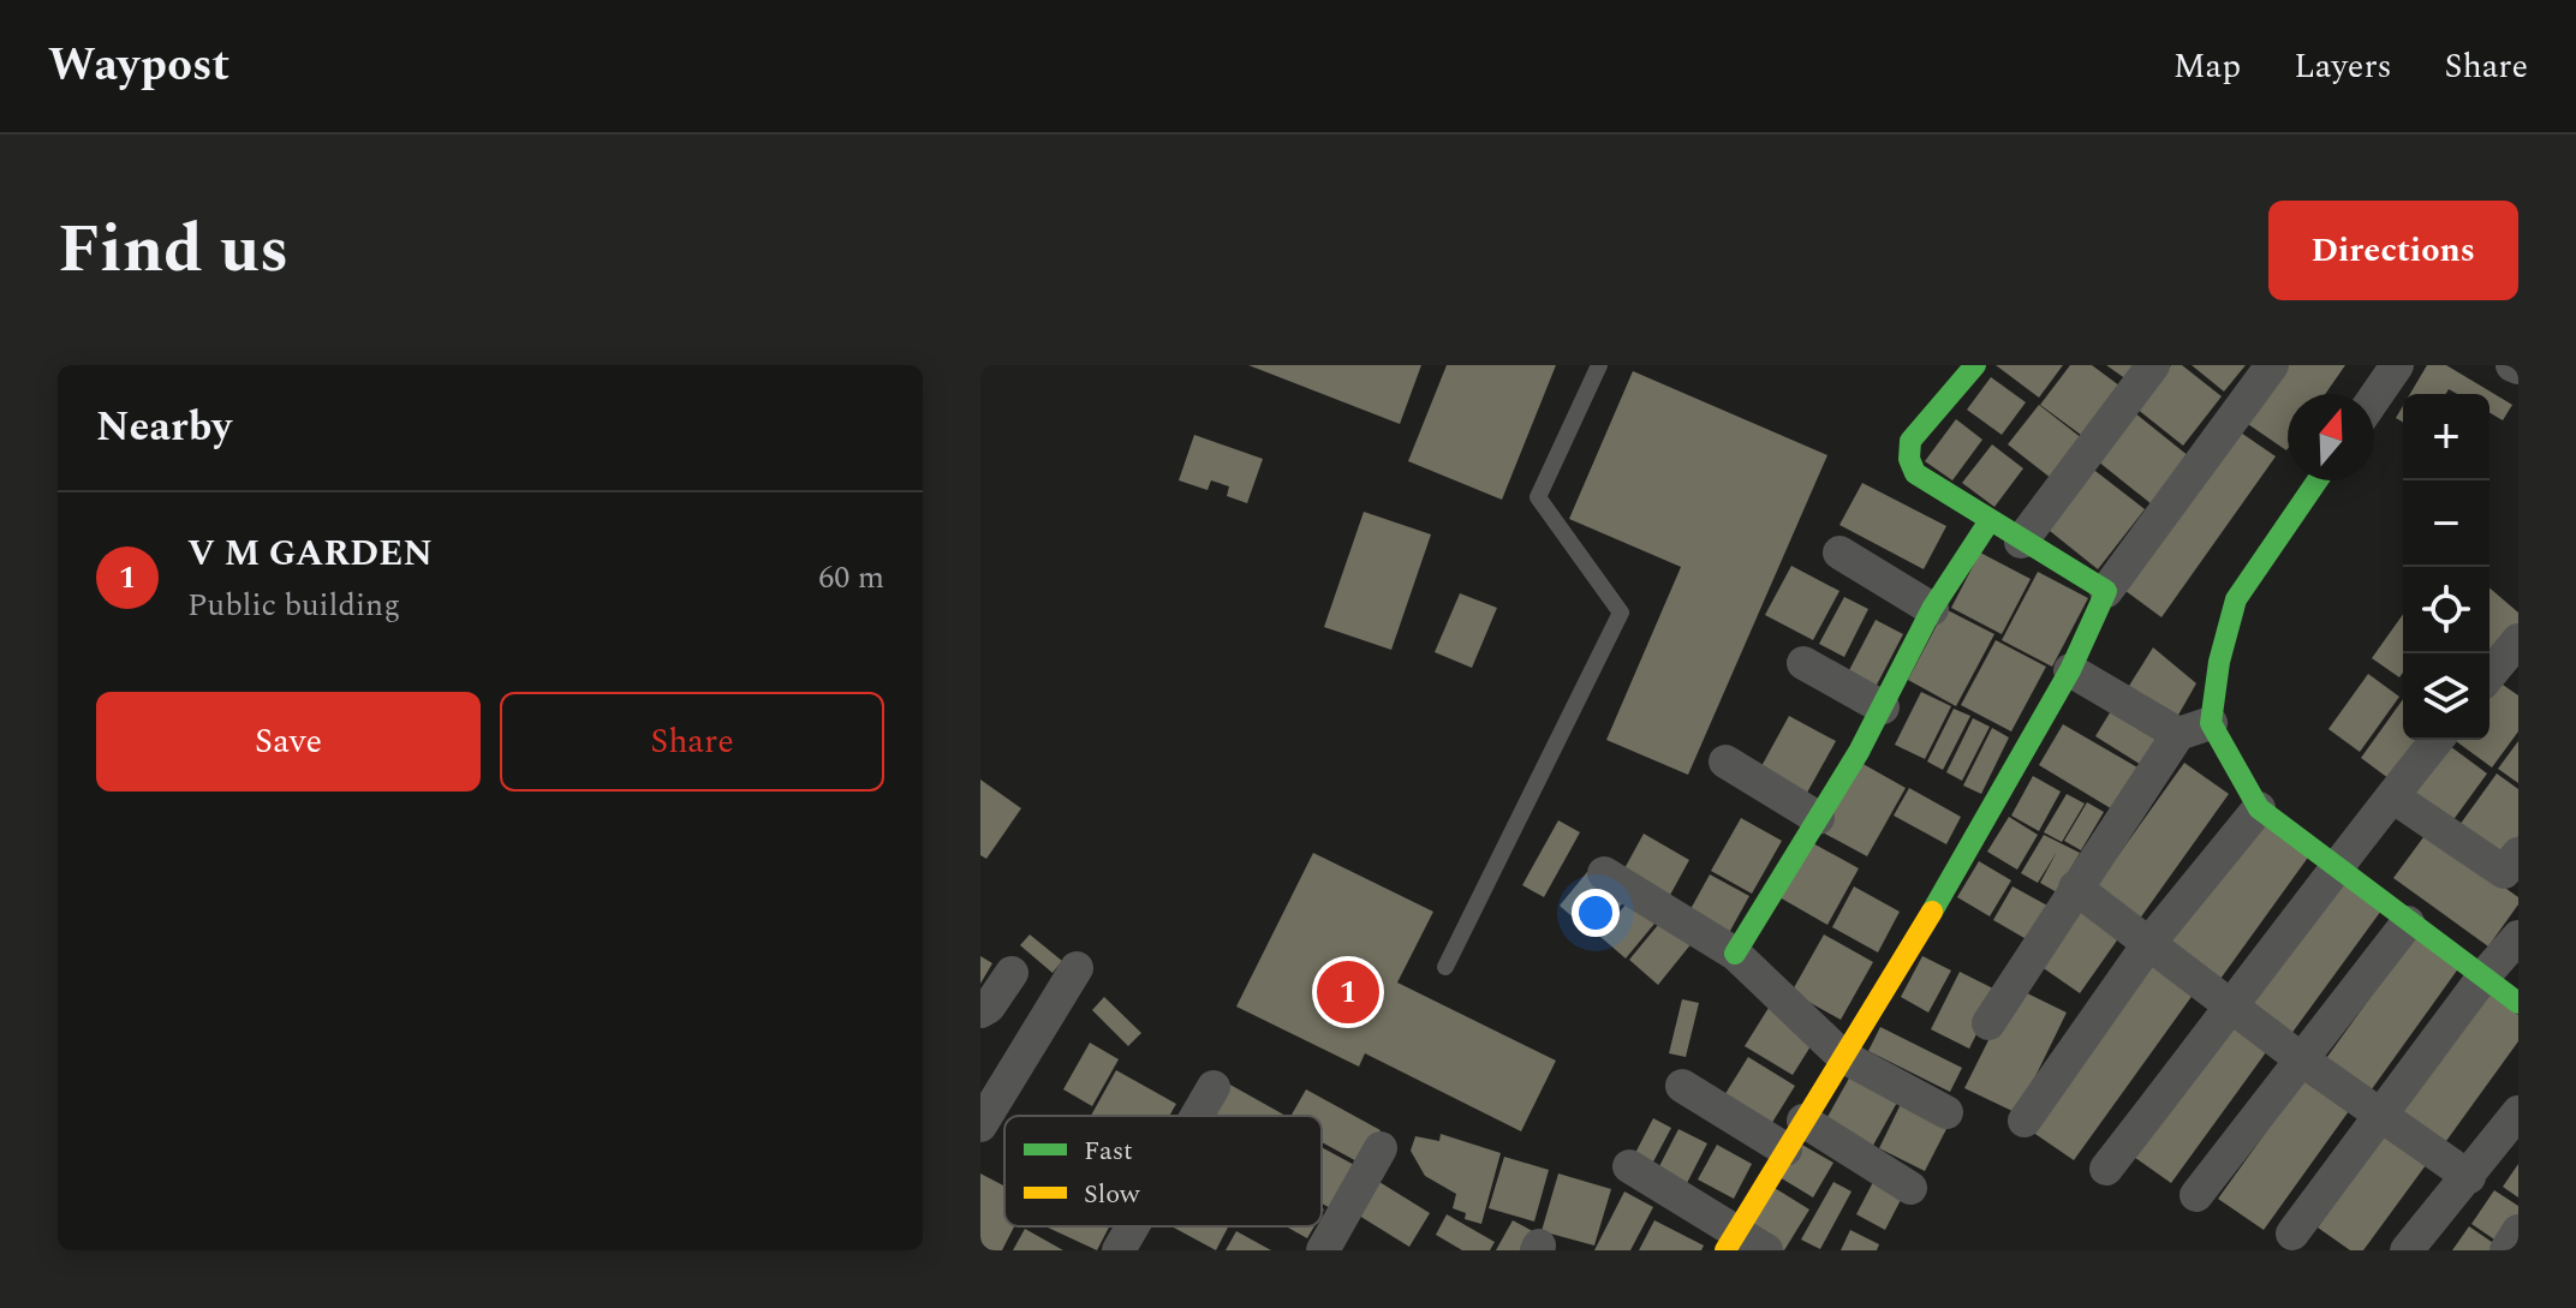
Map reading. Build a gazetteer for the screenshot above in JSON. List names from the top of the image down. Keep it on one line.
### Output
{"legend":["Fast","Slow"],"north":"top","page":{"header":"Waypost","nav":["Map","Layers","Share"],"title":"Find us","buttons":["Directions",["Save","Share"]],"heading":"Nearby","map_buttons":["+","−"],"list":[{"mark":"1","name":"V M GARDEN","note":"Public building","value":"60 m"}],"pins":"1"}}
